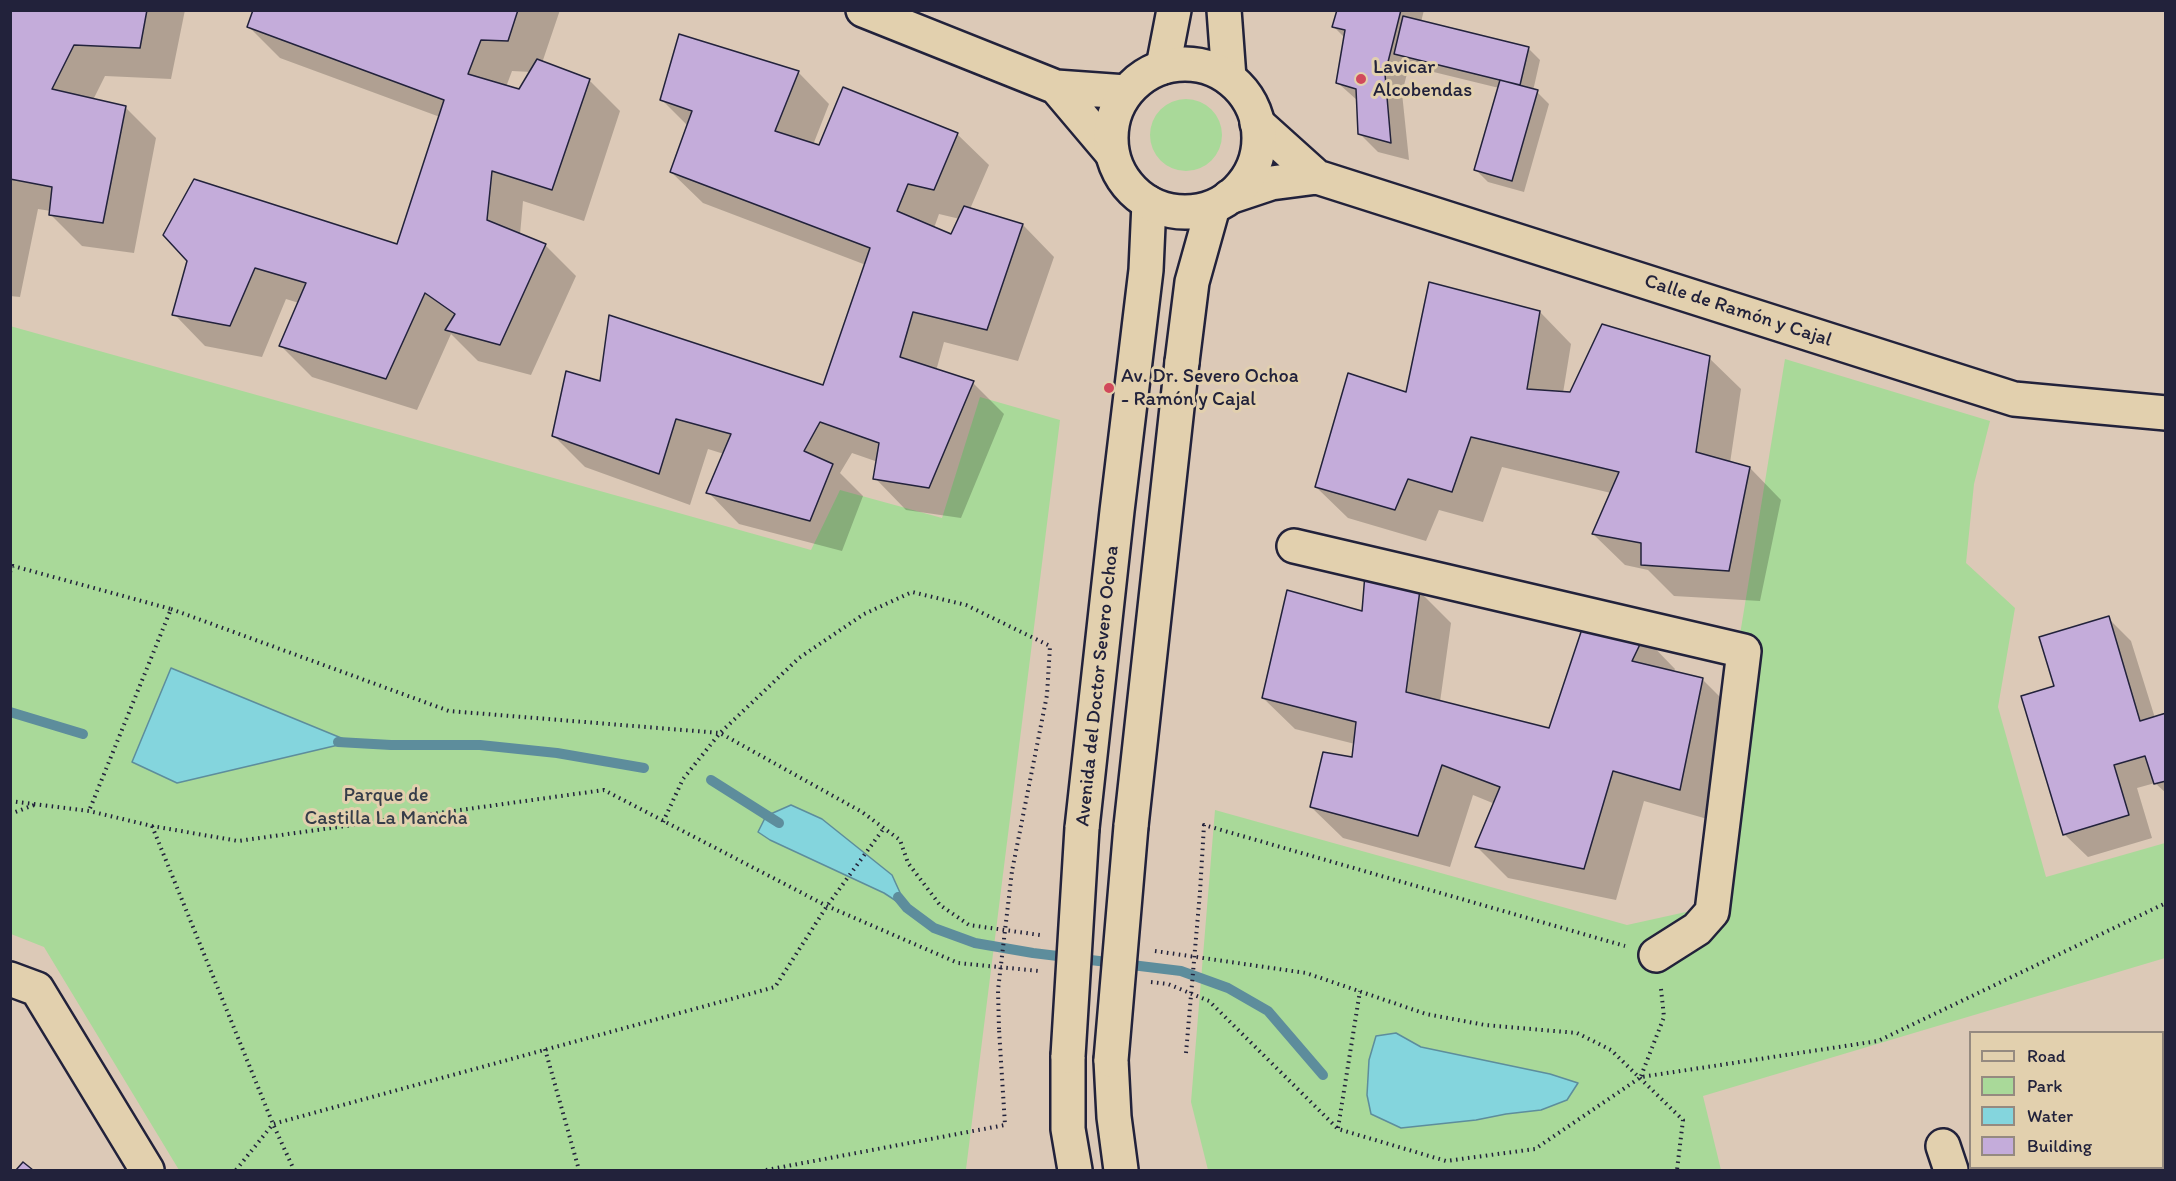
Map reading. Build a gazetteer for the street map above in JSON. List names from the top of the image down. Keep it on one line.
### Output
{"streets":{"street":["Calle de Ramón y Cajal","Avenida del Doctor Severo Ochoa"]},"crossings":[["Calle de Ramón y Cajal","Avenida del Doctor Severo Ochoa"]],"parks":["Parque de Castilla La Mancha"],"places":["Lavicar Alcobendas","Av. Dr. Severo Ochoa - Ramón y Cajal"],"legend":["Road","Park","Water","Building"]}
